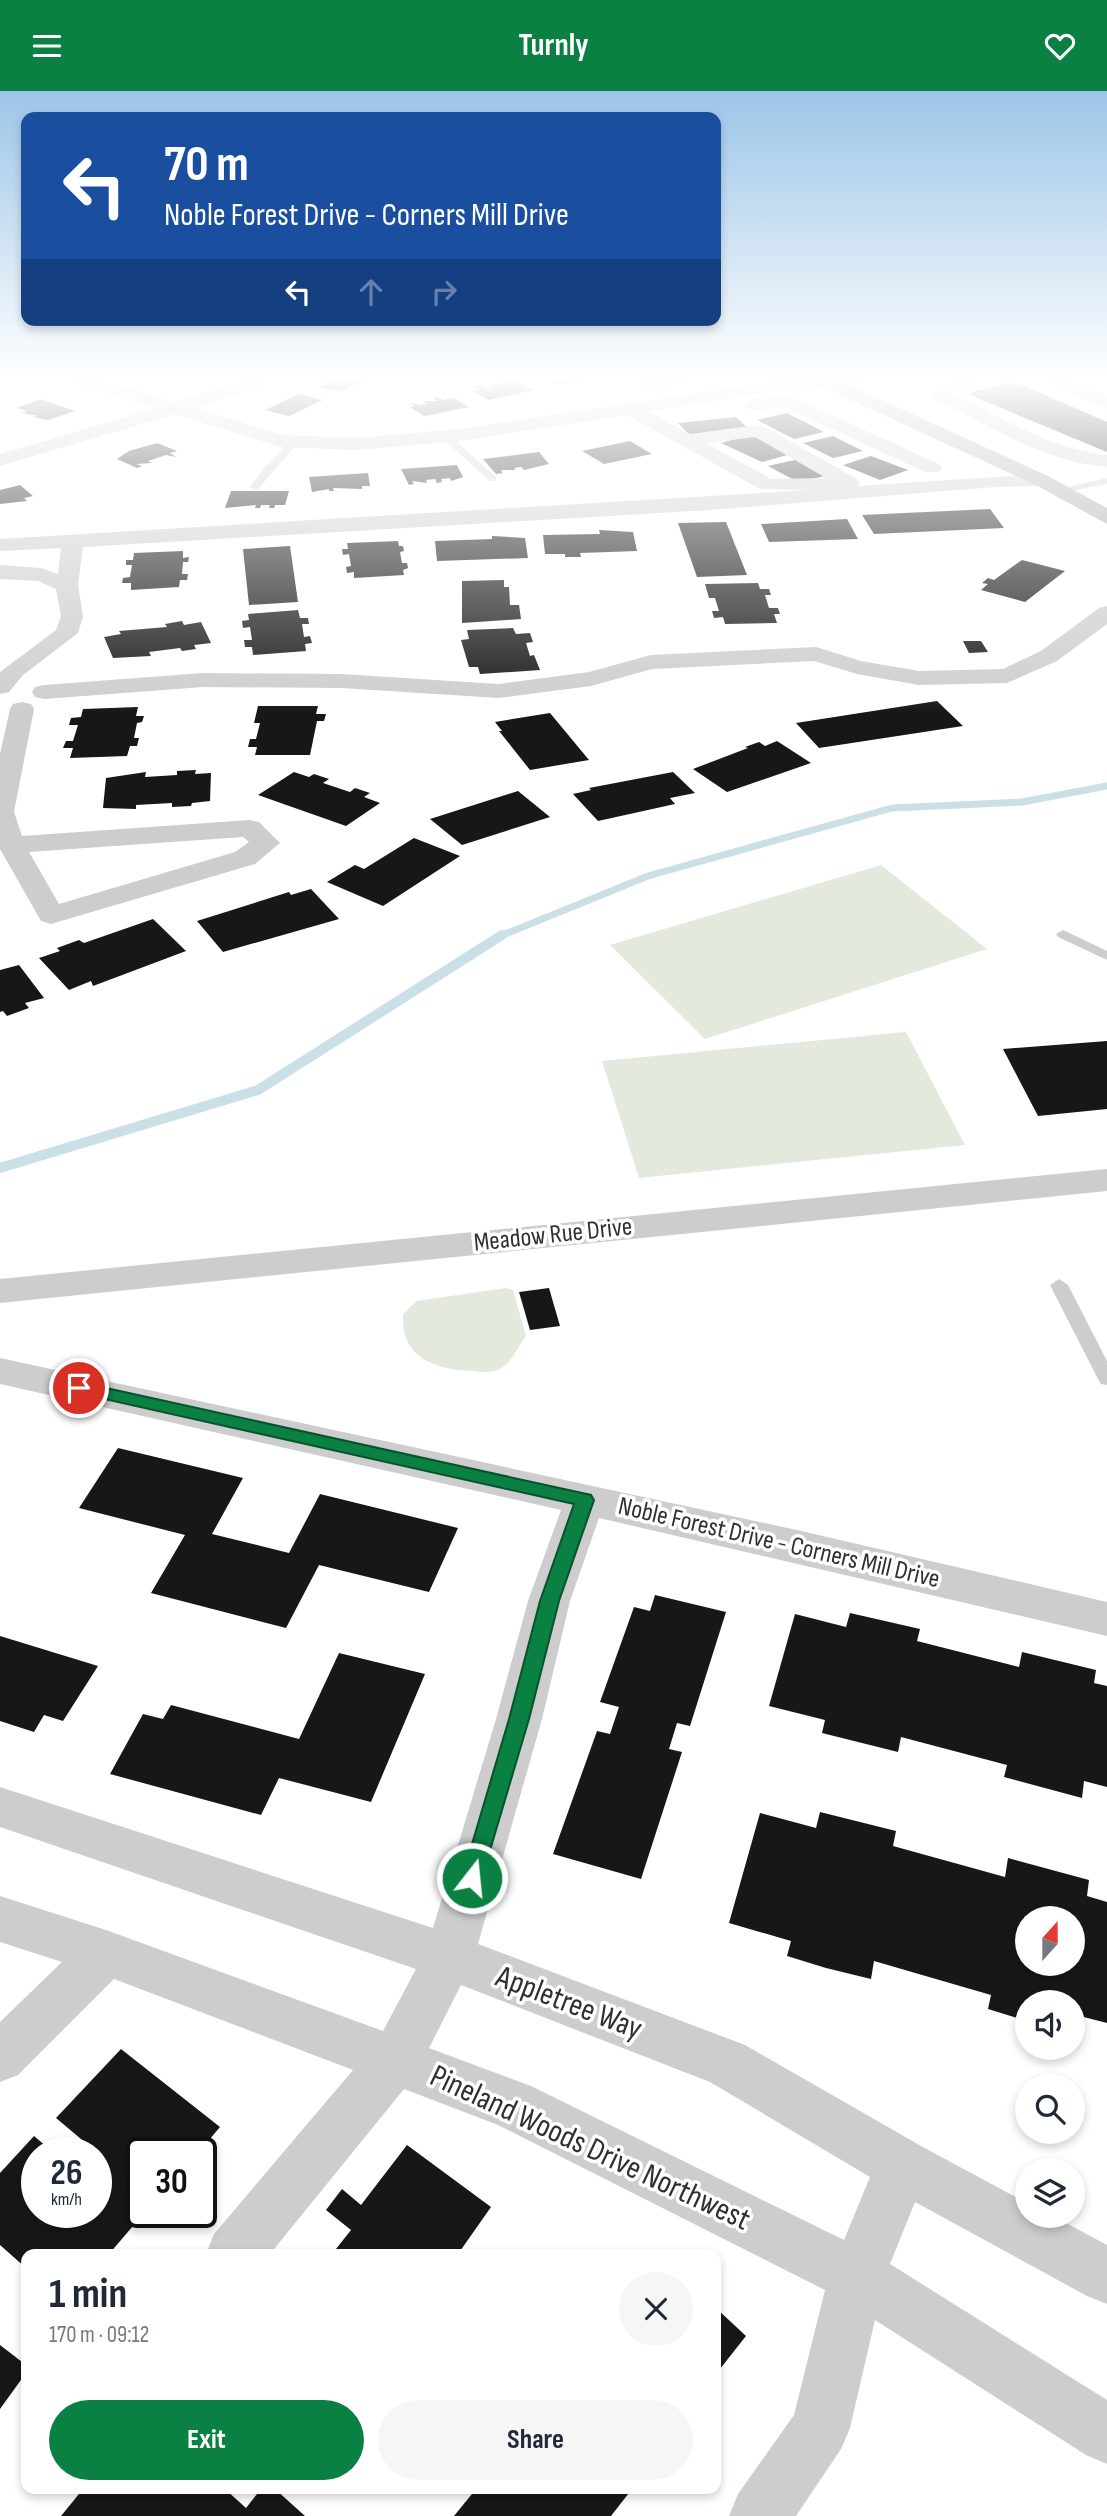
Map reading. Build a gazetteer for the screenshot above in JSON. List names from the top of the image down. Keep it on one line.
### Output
{"streets":{"street":["Meadow Rue Drive","Noble Forest Drive - Corners Mill Drive","Appletree Way","Pineland Woods Drive Northwest"]},"north":"top","page":{"header":"Turnly","turn":["70 m","Noble Forest Drive - Corners Mill Drive"],"speed":"26 km/h","limit":"30","heading":["1 min","170 m · 09:12"],"buttons":["Exit","Share"]}}
